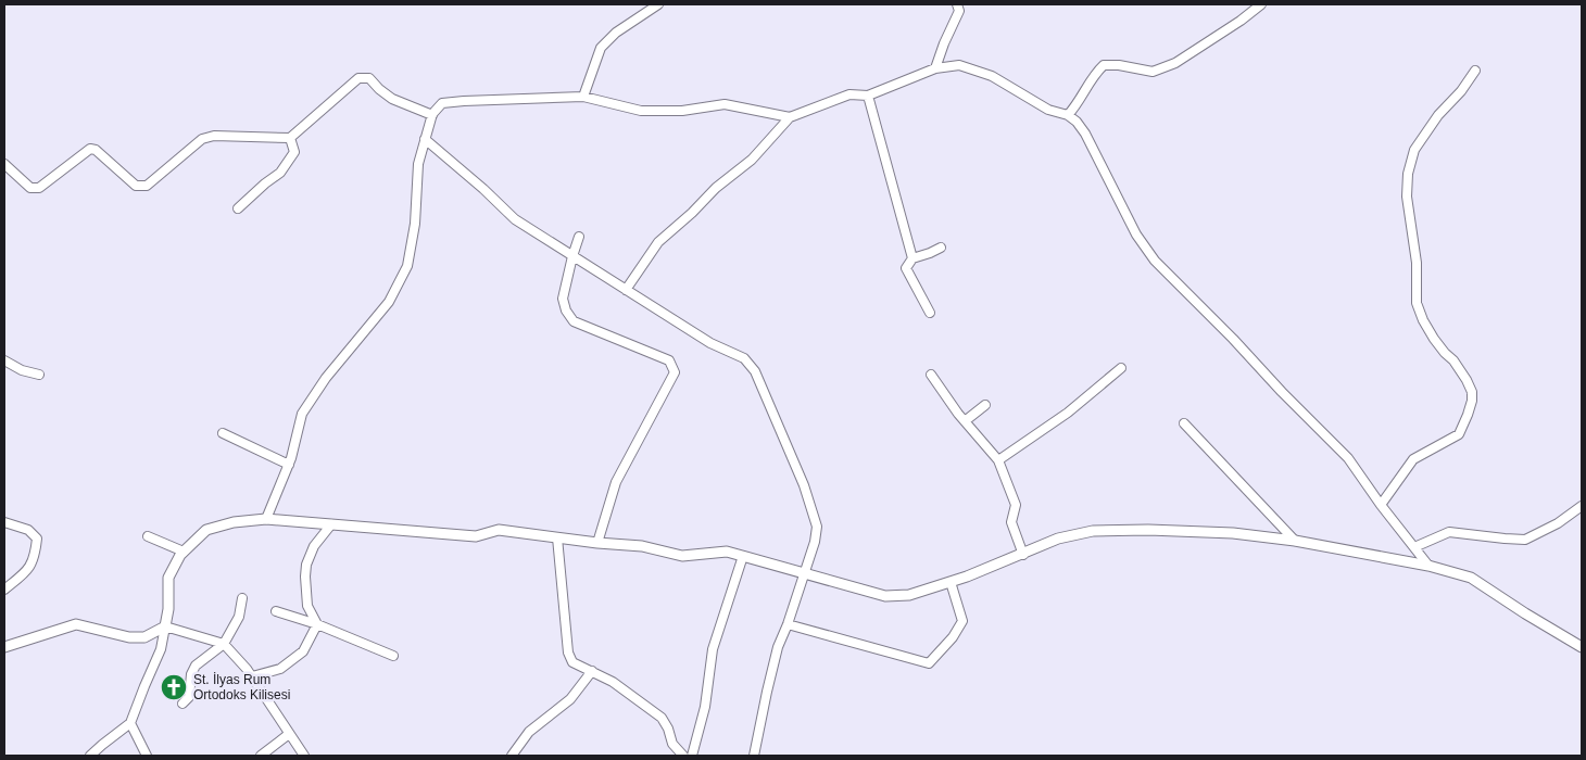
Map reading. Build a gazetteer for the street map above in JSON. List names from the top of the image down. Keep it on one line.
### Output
{"places":{"church":["St. İlyas Rum Ortodoks Kilisesi"]}}
